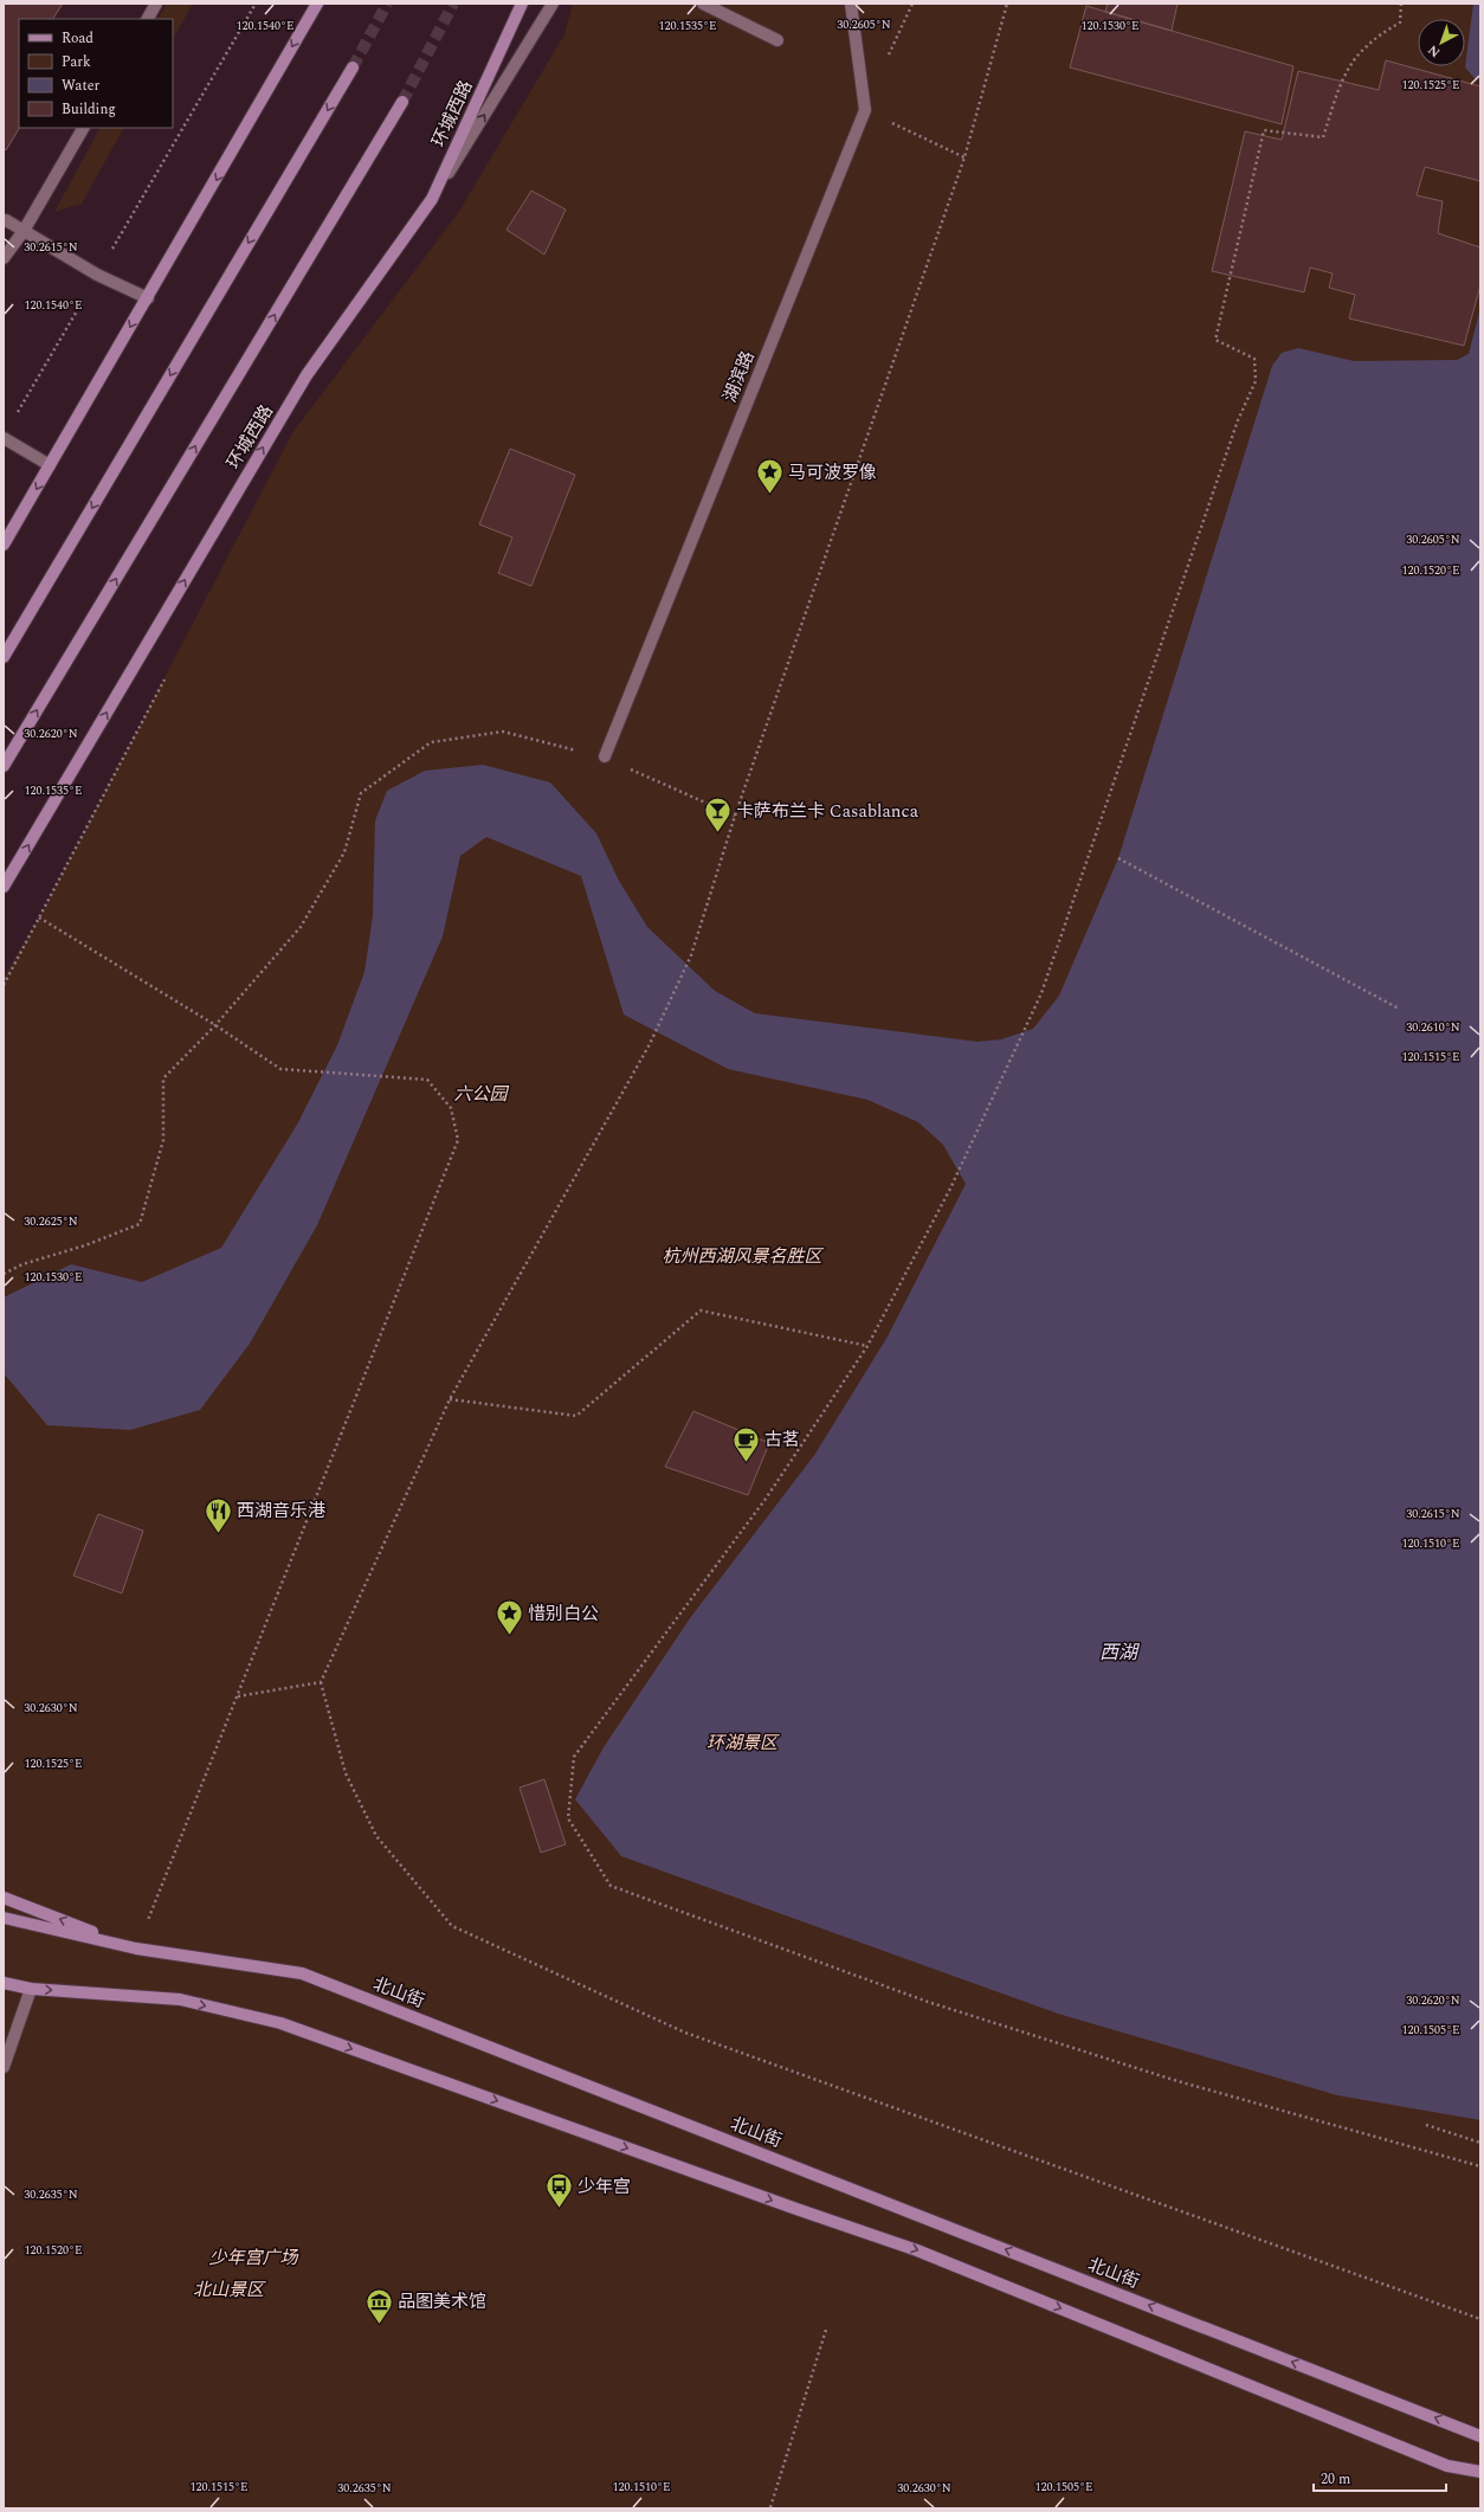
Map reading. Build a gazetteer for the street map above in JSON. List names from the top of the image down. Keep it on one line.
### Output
{"streets":{"main road":["环城西路","北山街"],"street":["湖滨路"]},"water":["西湖"],"parks":["六公园","杭州西湖风景名胜区","环湖景区","少年宫广场","北山景区"],"places":{"place":["马可波罗像","惜别白公"],"bar":["卡萨布兰卡 Casablanca"],"cafe":["古茗"],"restaurant":["西湖音乐港"],"bus stop":["少年宫"],"museum":["品图美术馆"]},"legend":["Road","Park","Water","Building"],"scale_bar":"20 m","north":"bottom left","coordinates":["30.2605°N","120.1540°E","120.1535°E","120.1530°E","120.1525°E","30.2615°N","120.1520°E","30.2620°N","30.2610°N","120.1515°E","30.2625°N","120.1510°E","30.2630°N","120.1505°E","30.2635°N"]}
